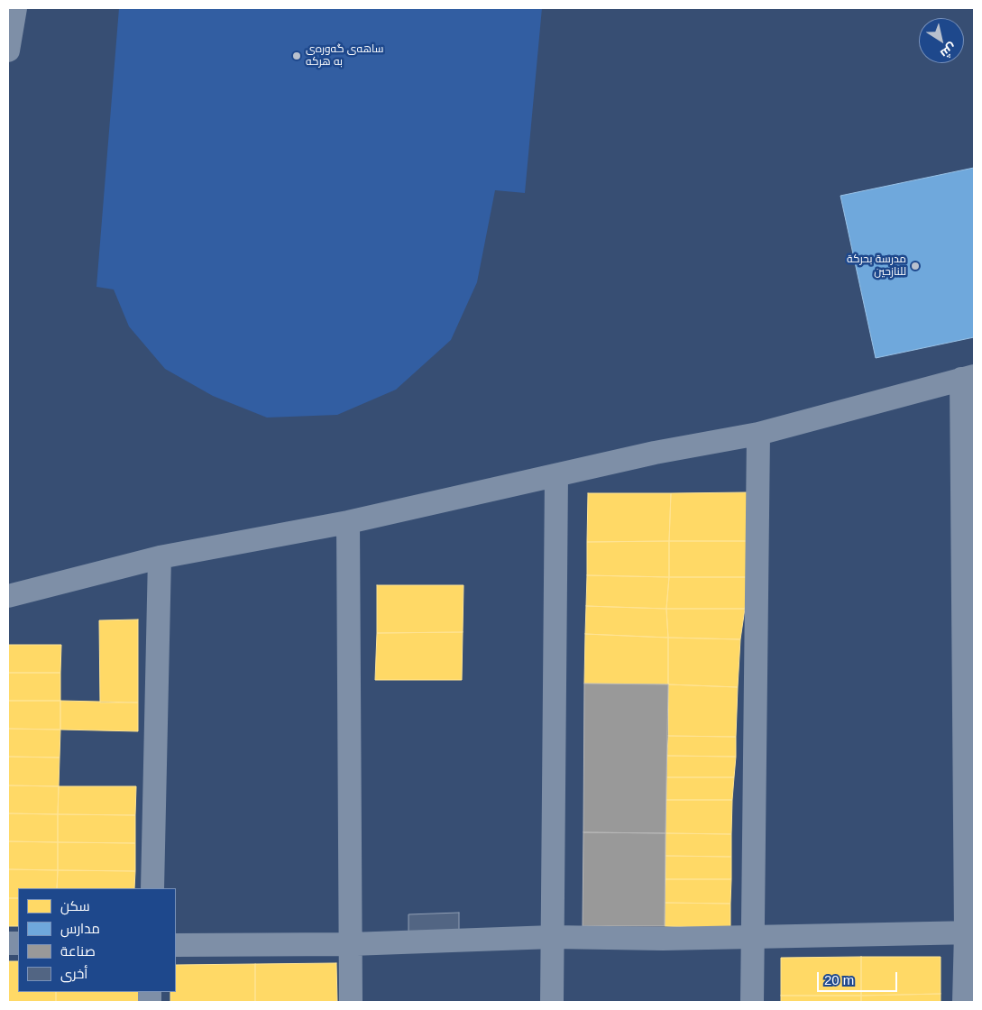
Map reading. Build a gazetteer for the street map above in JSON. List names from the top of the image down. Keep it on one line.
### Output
{"places":["ساهه‌ی گه‌وره‌ی به هركه‌","مدرسة بحركة للنازحين"],"legend":["سكن","مدارس","صناعة","أخرى"],"scale_bar":"20 m","north":"bottom right"}
